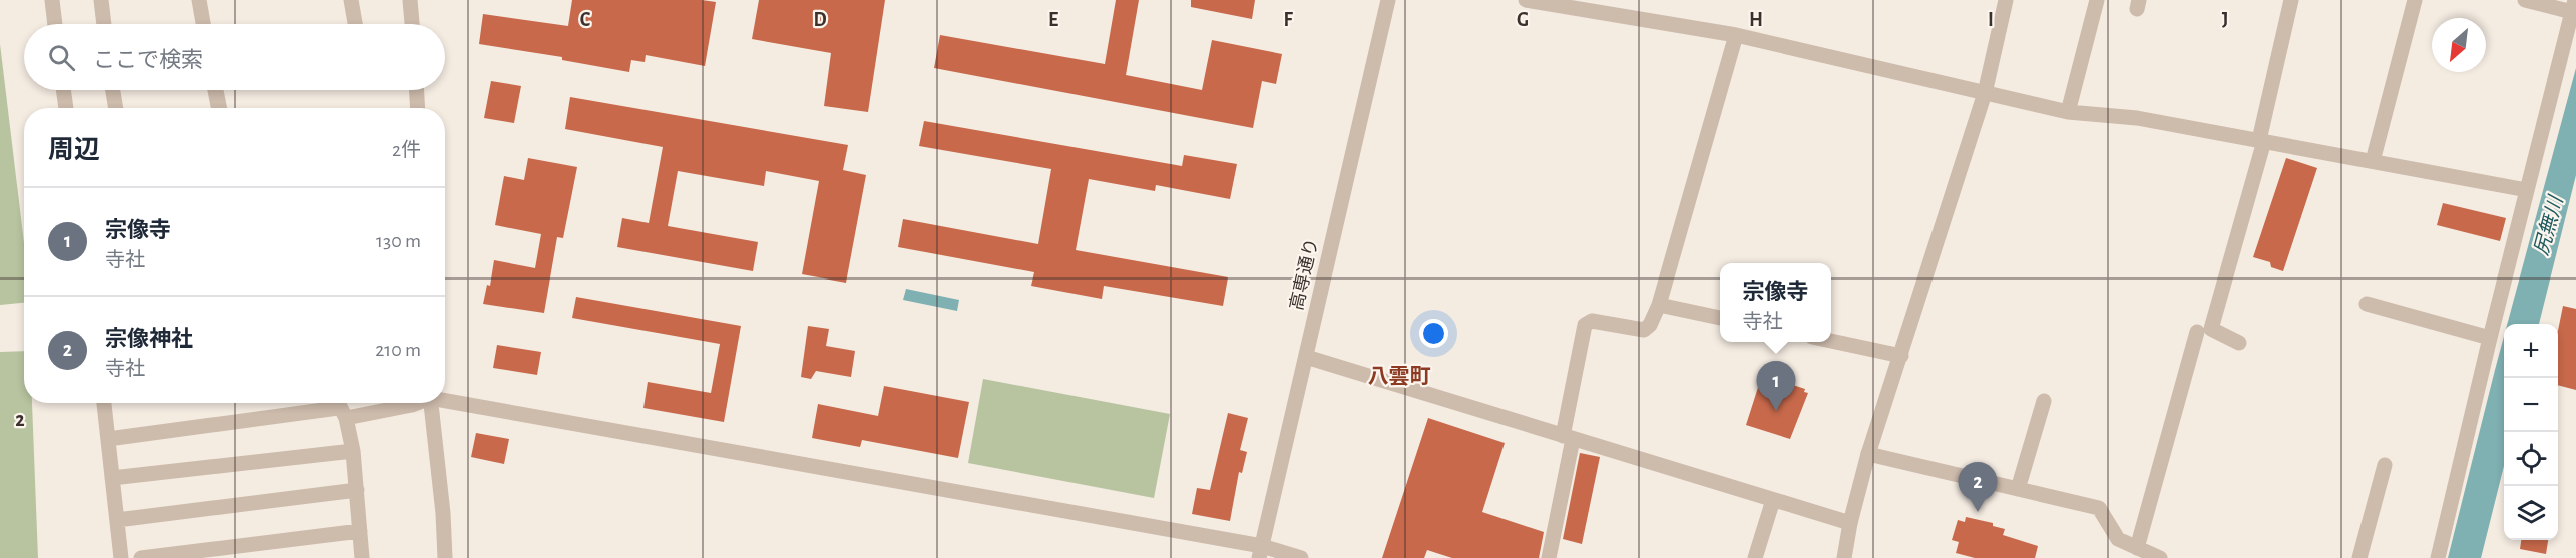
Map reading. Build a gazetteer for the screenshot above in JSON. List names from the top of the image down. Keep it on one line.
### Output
{"streets":{"street":["高専通り"]},"districts":["八雲町"],"water":["尻無川"],"north":"bottom left","page":{"search":"ここで検索","heading":["周辺","2件"],"list":[{"mark":"1","name":"宗像寺","note":"寺社","value":"130 m"},{"mark":"2","name":"宗像神社","note":"寺社","value":"210 m"}],"popup":["宗像寺","寺社"],"map_buttons":["+","−"],"pins":["1","2"]},"grid":{"columns":["C","D","E","F","G","H","I","J"],"rows":["2"]}}
